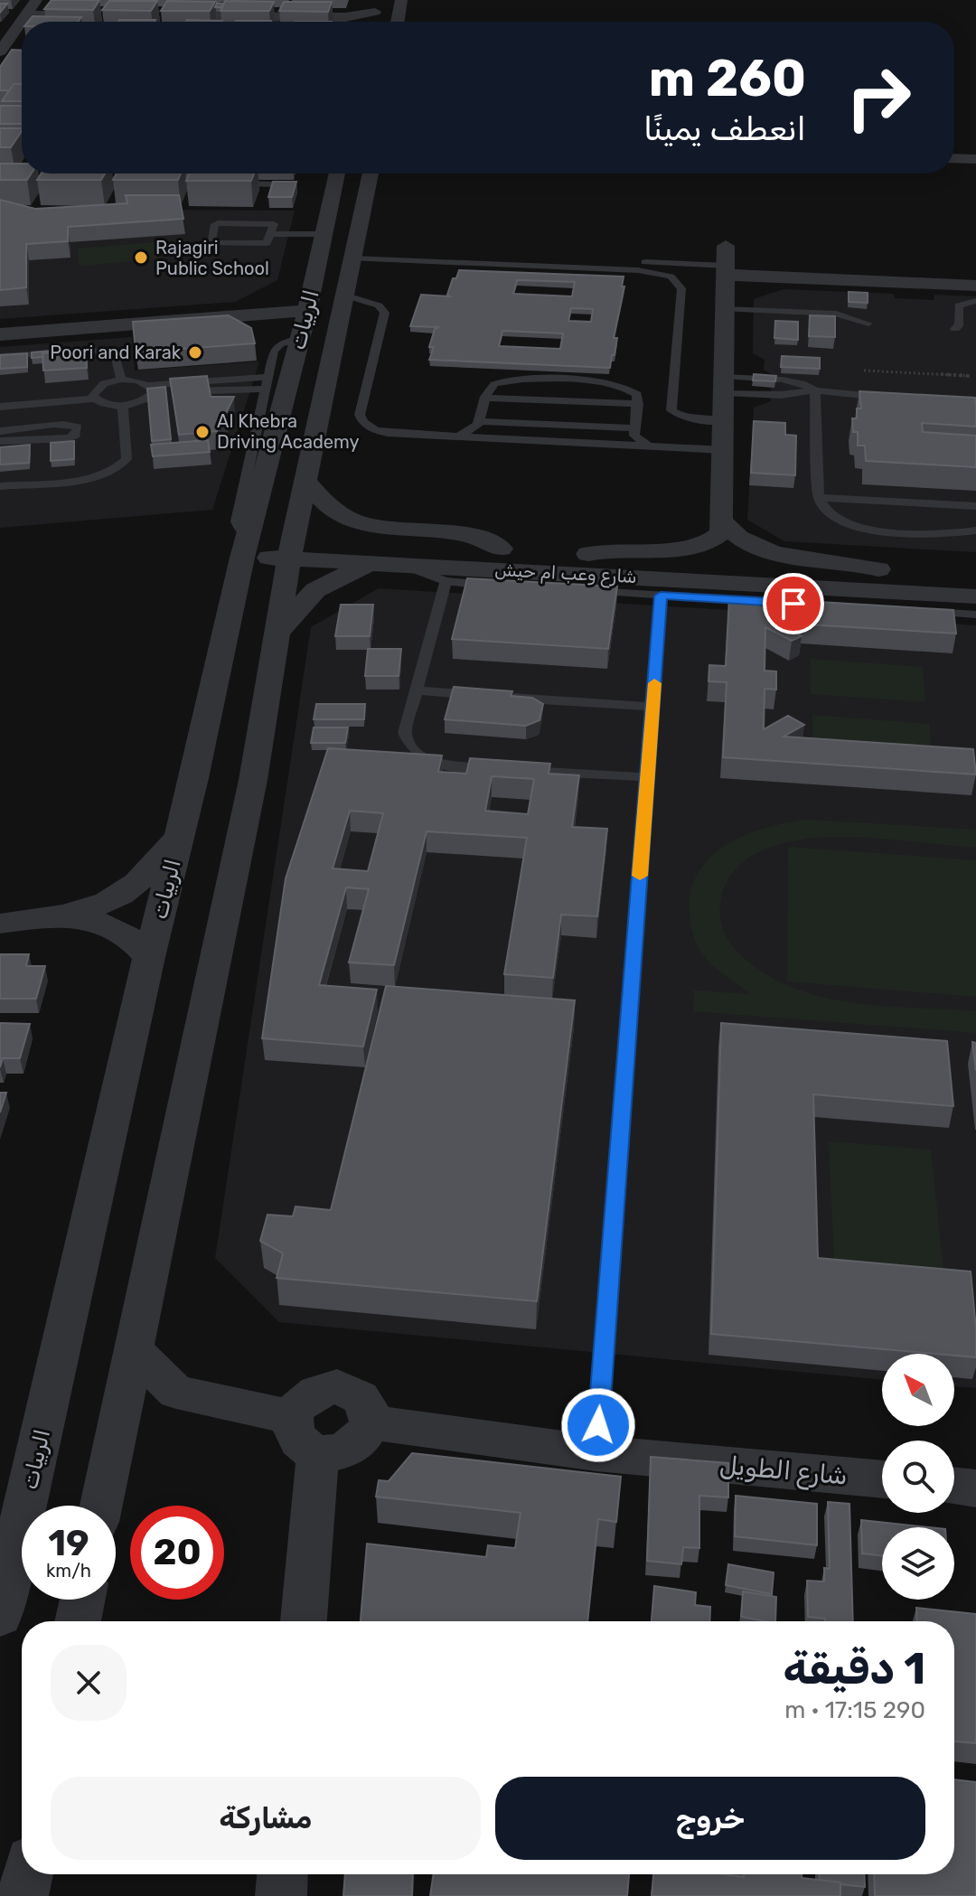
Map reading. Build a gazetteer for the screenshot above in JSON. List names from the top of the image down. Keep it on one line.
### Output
{"streets":{"street":["الربيات","شارع وعب ام حيش","شارع الطويل"]},"crossings":[["الربيات","شارع وعب ام حيش"]],"places":["Rajagiri Public School","Poori and Karak","Al Khebra Driving Academy"],"north":"top left","page":{"turn":["260 m","انعطف يمينًا"],"speed":"19 km/h","limit":"20","heading":["1 دقيقة","290 m · 17:15"],"buttons":["خروج","مشاركة"]}}
